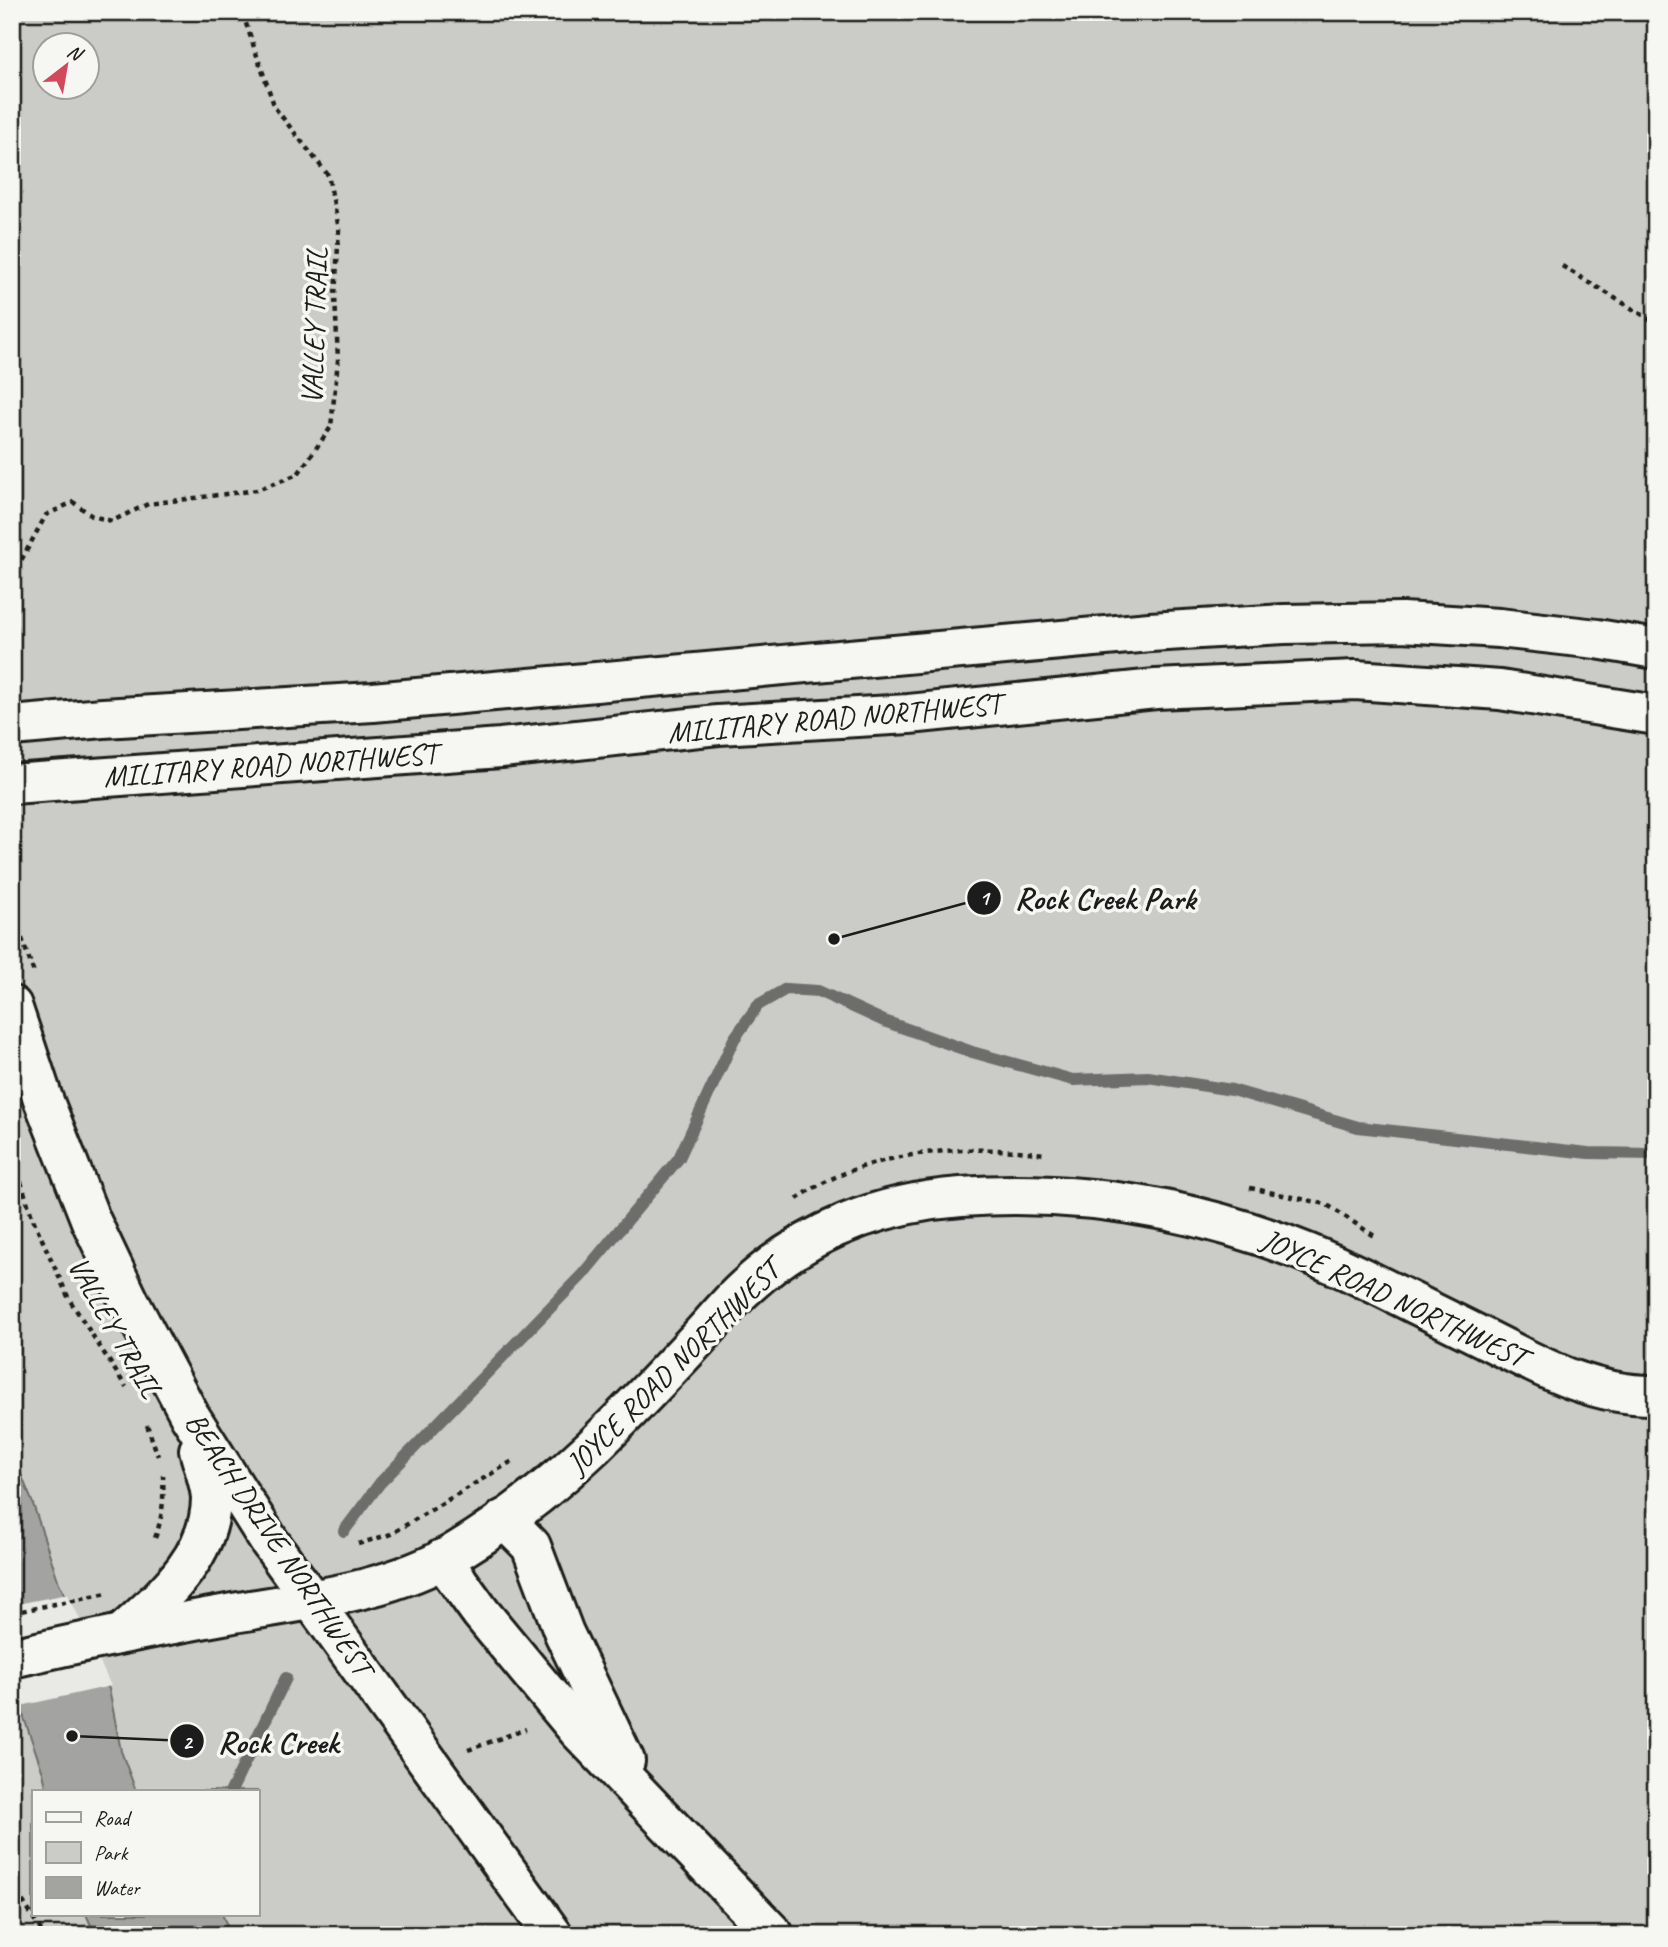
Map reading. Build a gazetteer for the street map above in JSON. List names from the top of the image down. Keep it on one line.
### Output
{"streets":{"street":["MILITARY ROAD NORTHWEST","JOYCE ROAD NORTHWEST","BEACH DRIVE NORTHWEST"],"path":["VALLEY TRAIL"]},"crossings":[["JOYCE ROAD NORTHWEST","BEACH DRIVE NORTHWEST"]],"places":["Rock Creek Park","Rock Creek"],"legend":["Road","Park","Water"],"north":"top right"}
